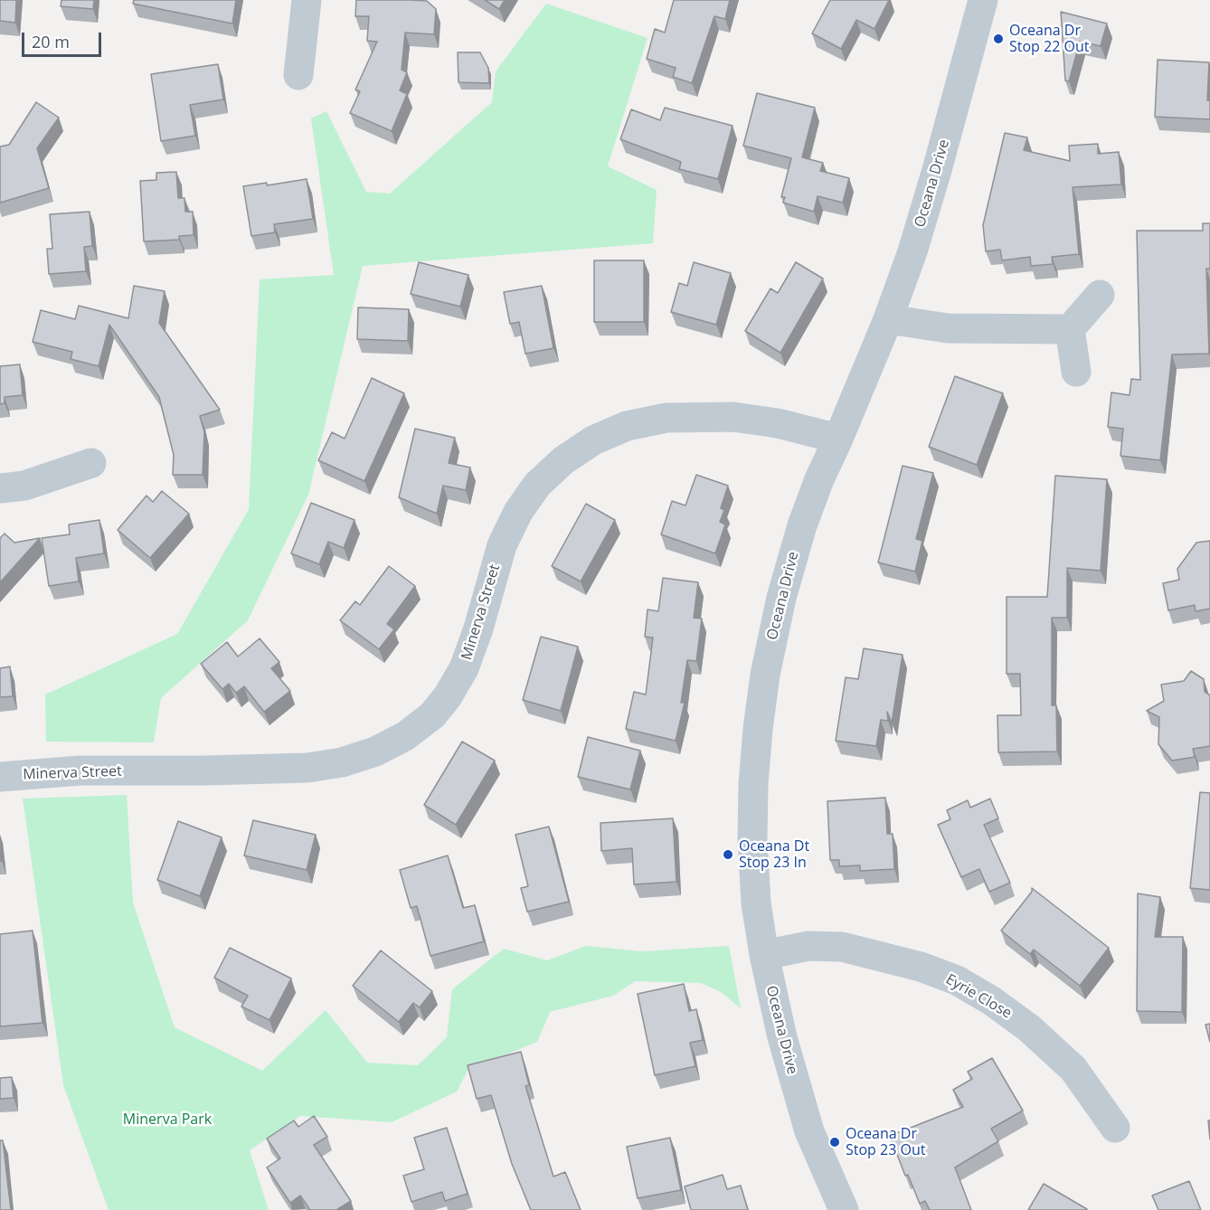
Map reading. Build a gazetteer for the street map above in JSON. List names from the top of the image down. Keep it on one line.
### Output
{"streets":{"street":["Oceana Drive","Minerva Street","Eyrie Close"]},"crossings":[["Oceana Drive","Minerva Street"],["Oceana Drive","Eyrie Close"]],"parks":["Minerva Park"],"places":["Oceana Dr Stop 22 Out","Oceana Dt Stop 23 In","Oceana Dr Stop 23 Out"],"scale_bar":"20 m"}
